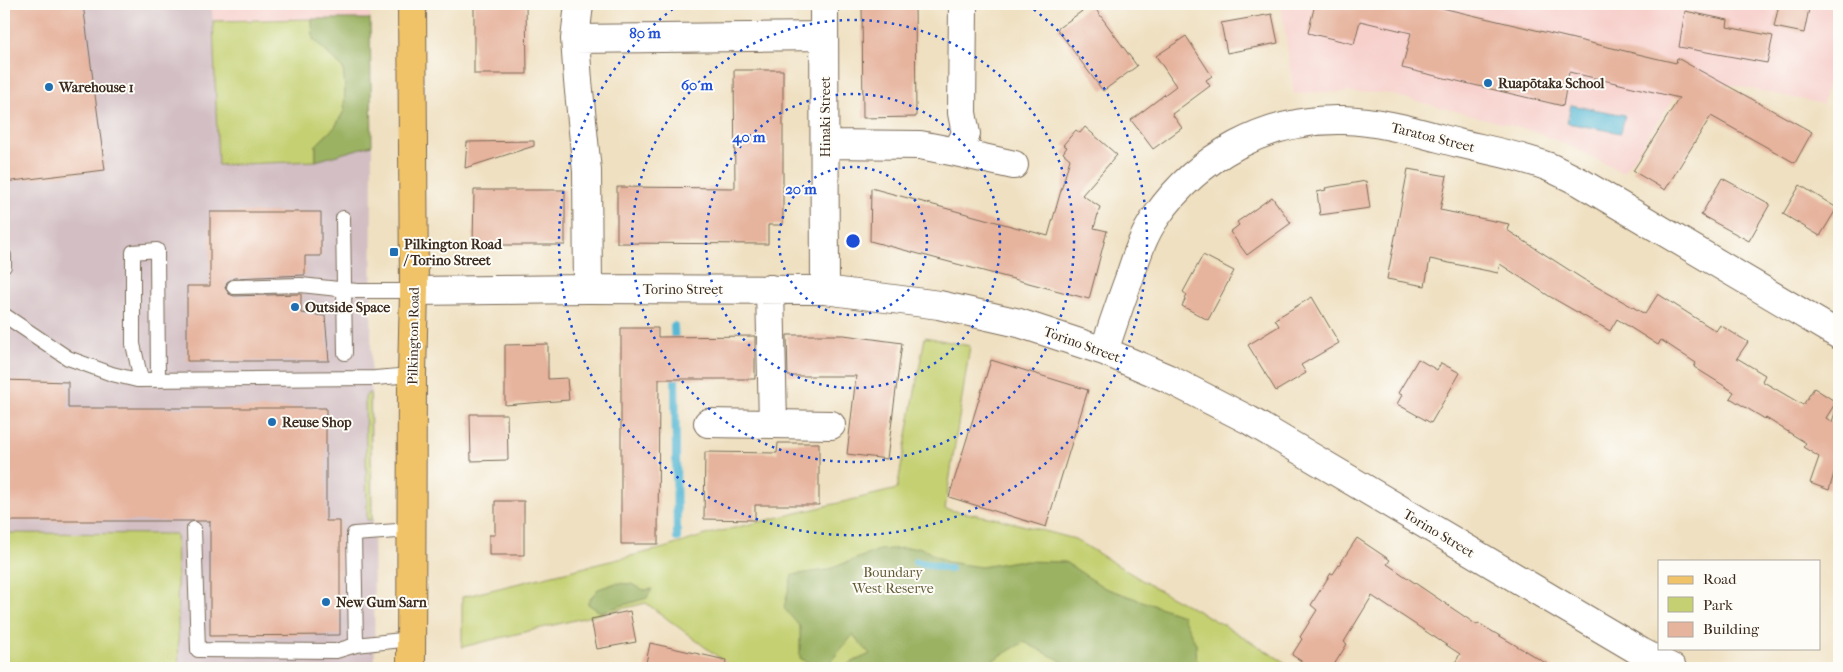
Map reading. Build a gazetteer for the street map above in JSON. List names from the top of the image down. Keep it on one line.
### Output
{"streets":{"main road":["Pilkington Road"],"street":["Hinaki Street","Taratoa Street","Torino Street"]},"crossings":[["Hinaki Street","Torino Street"],["Taratoa Street","Torino Street"],["Torino Street","Pilkington Road"]],"parks":["Boundary West Reserve"],"places":{"other":["Ruapōtaka School","Warehouse 1","Outside Space","Reuse Shop","New Gum Sarn"],"transit":["Pilkington Road / Torino Street"]},"legend":["Road","Park","Building"],"rings":["80 m","60 m","40 m","20 m"]}
